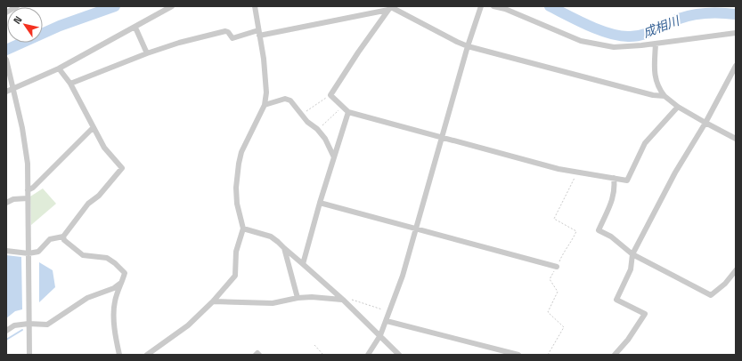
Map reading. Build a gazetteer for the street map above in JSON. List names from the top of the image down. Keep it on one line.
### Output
{"water":["成相川"],"north":"top left"}
